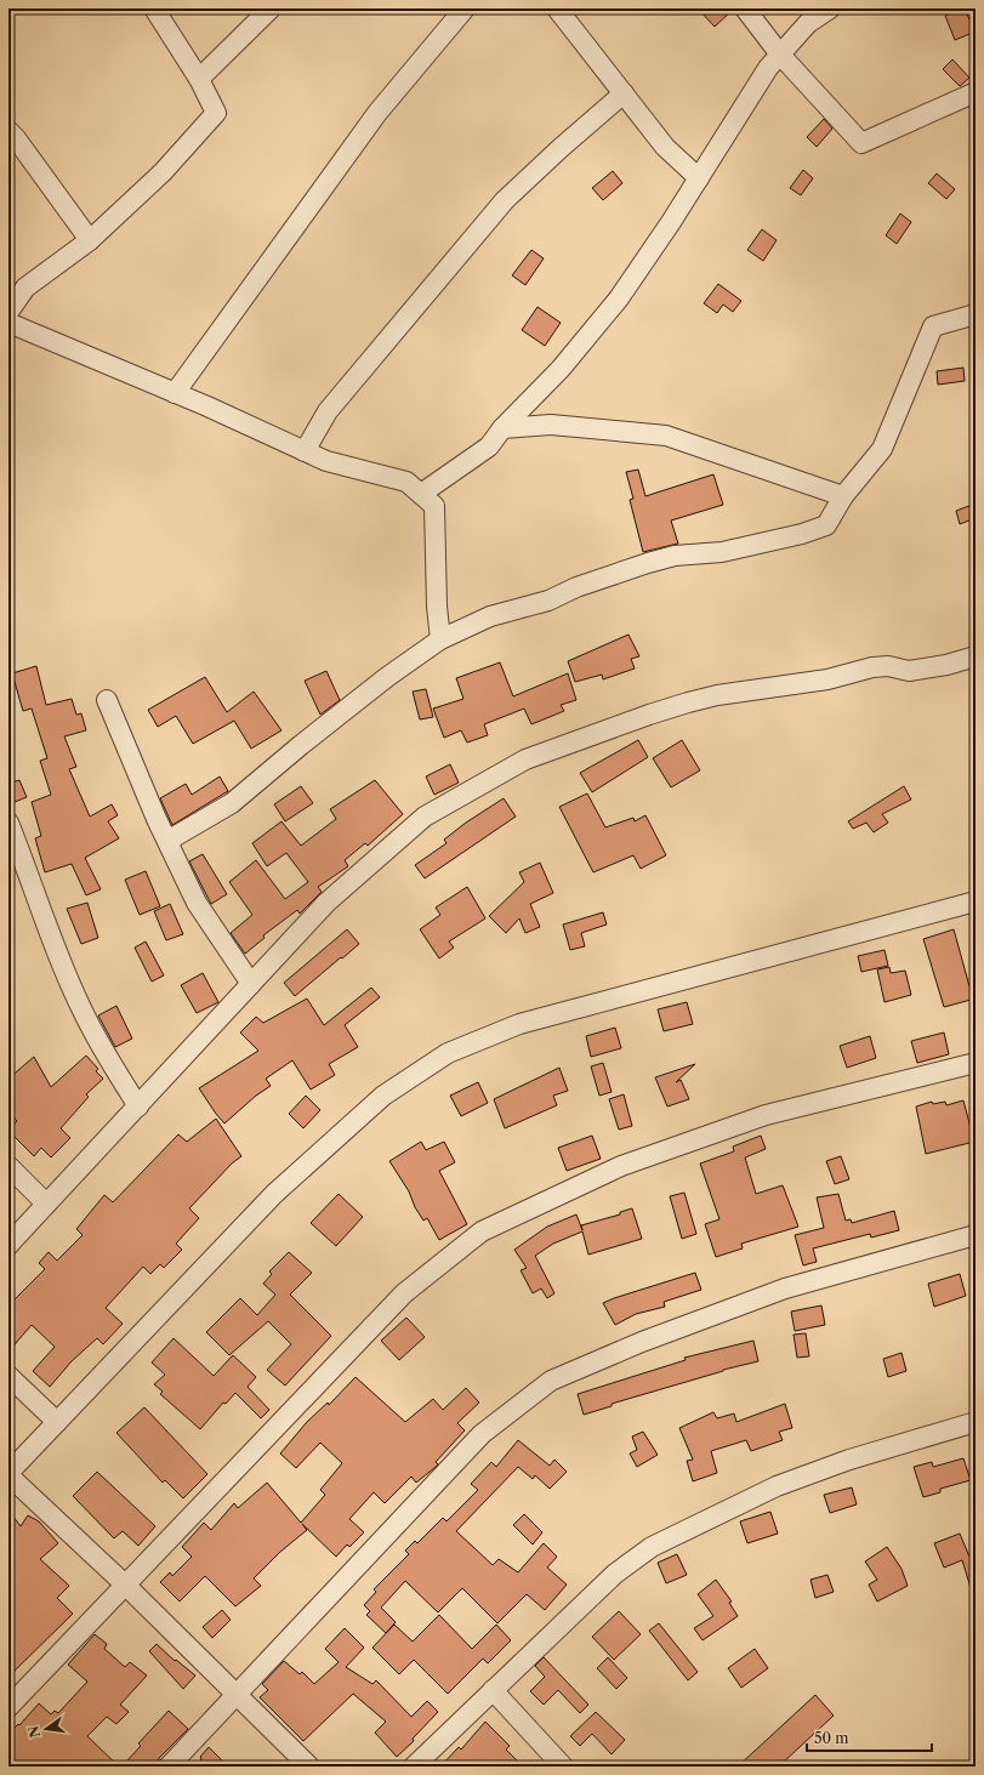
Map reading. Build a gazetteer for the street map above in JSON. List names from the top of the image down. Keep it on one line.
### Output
{"scale_bar":"50 m","north":"left"}
